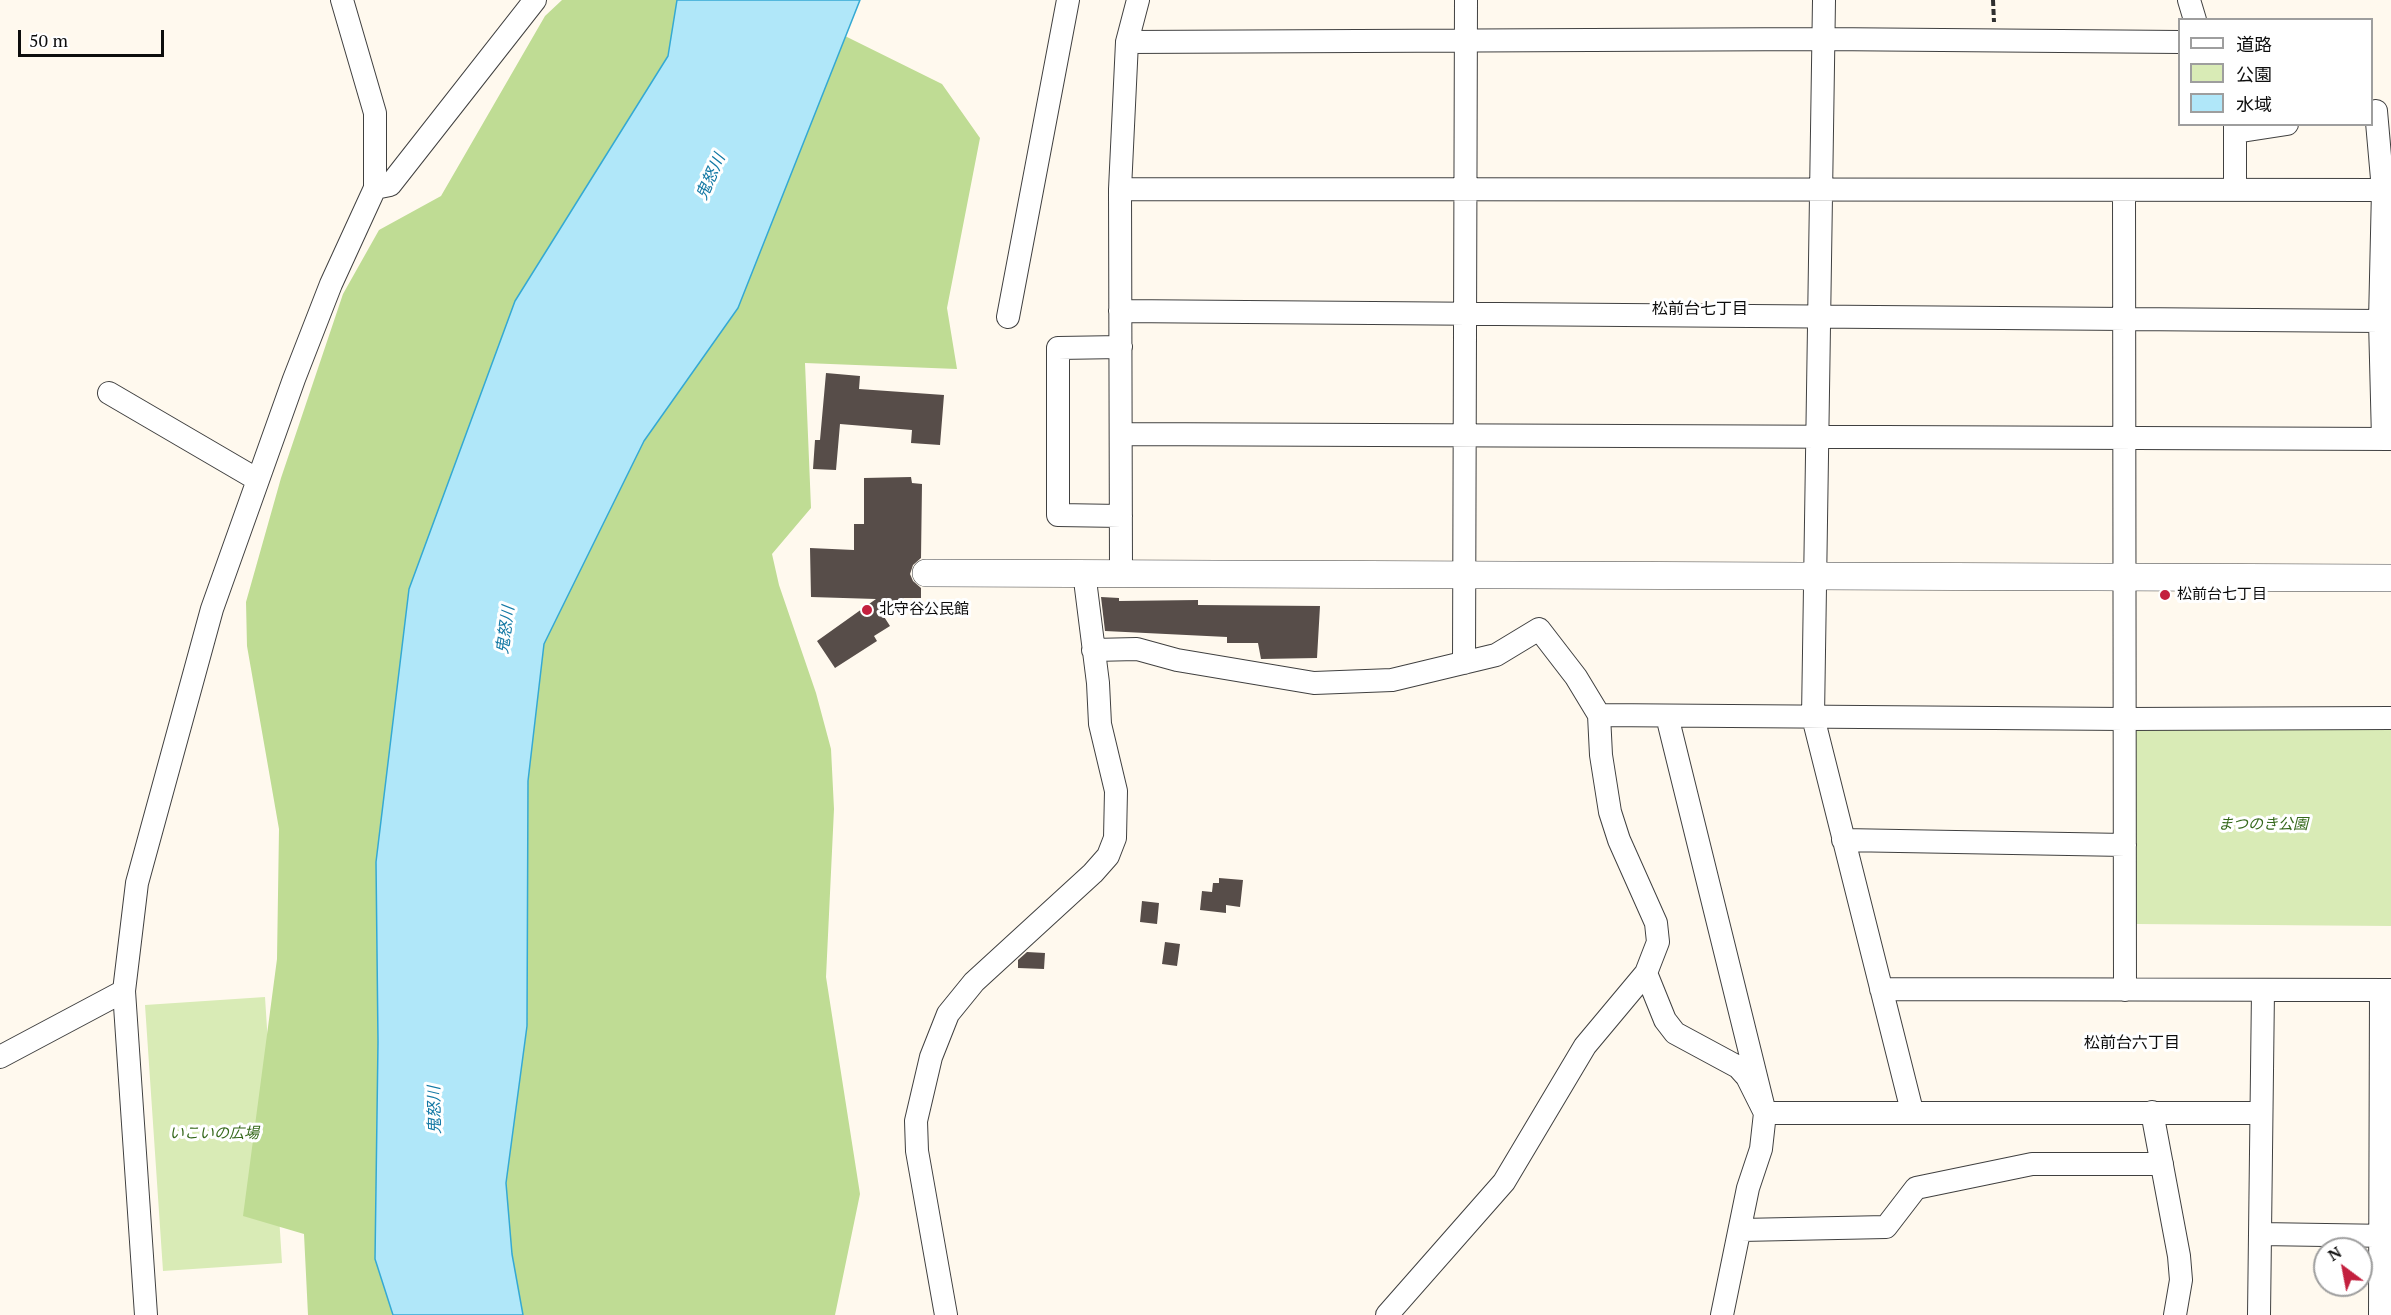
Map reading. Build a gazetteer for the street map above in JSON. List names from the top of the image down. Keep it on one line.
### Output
{"districts":["松前台七丁目","松前台六丁目"],"water":["鬼怒川"],"parks":["まつのき公園","いこいの広場"],"places":["松前台七丁目","北守谷公民館"],"legend":["道路","公園","水域"],"scale_bar":"50 m","north":"top left"}
